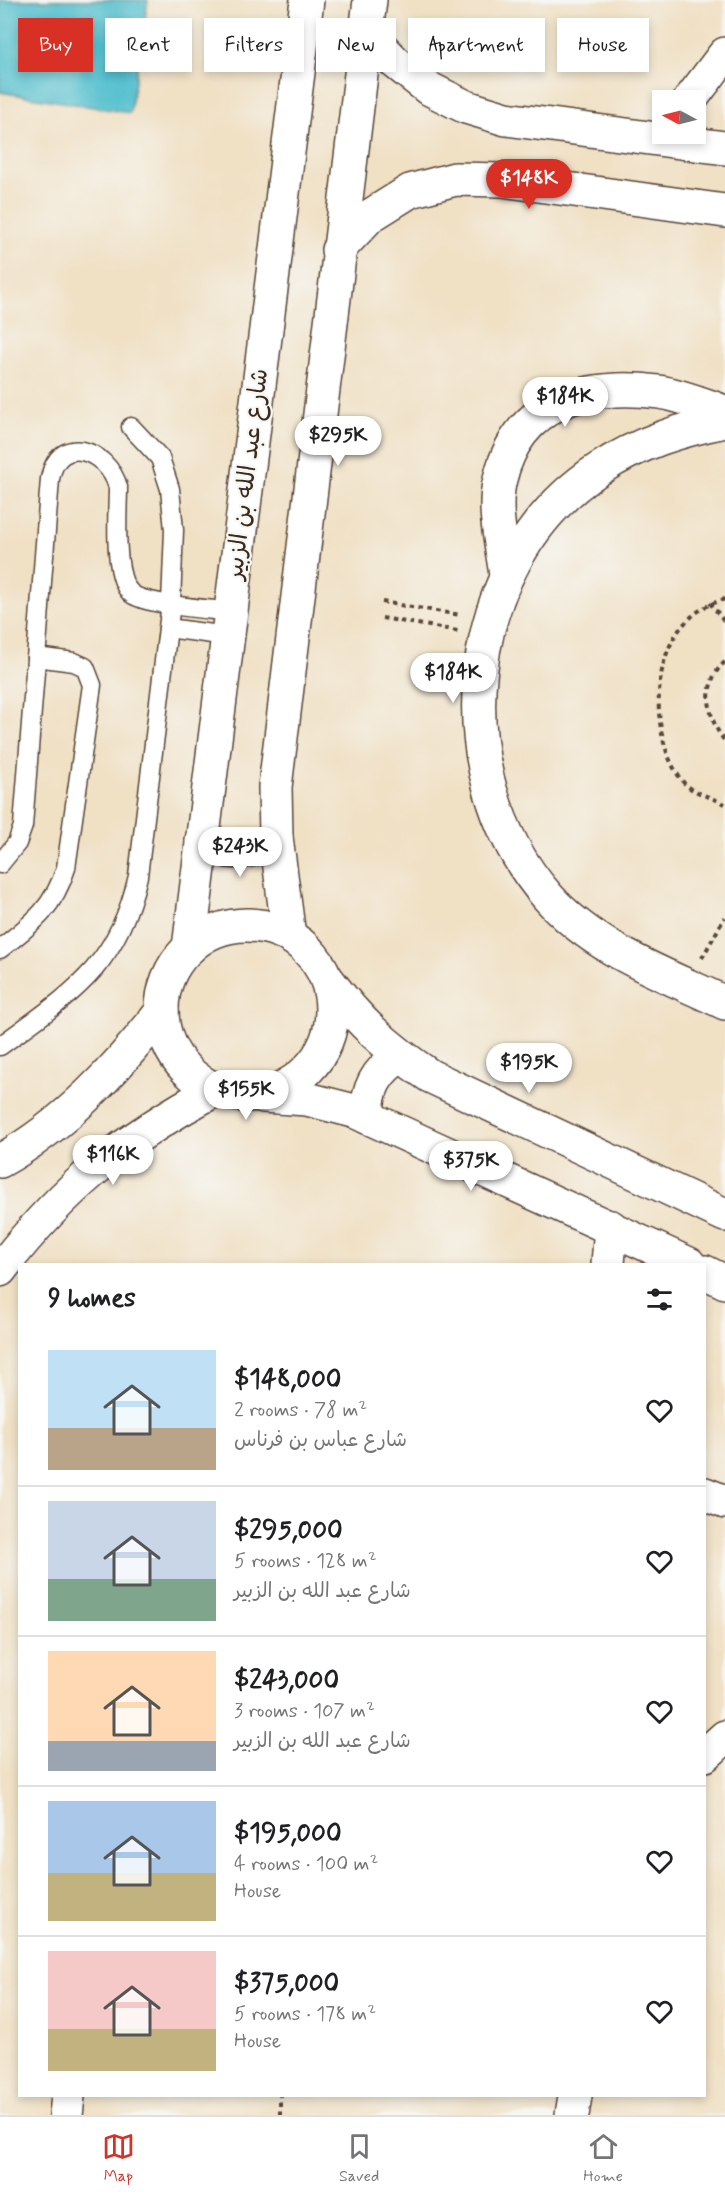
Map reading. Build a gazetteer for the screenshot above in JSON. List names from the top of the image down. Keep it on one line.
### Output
{"streets":{"street":["شارع عبد الله بن الزبير"]},"north":"left","page":{"chip":["Buy","Rent","Filters","New","Apartment","House"],"price":["$148K","$184K","$295K","$184K","$243K","$195K","$155K","$116K","$375K"],"heading":"9 homes","list":[{"name":"$148,000","note":"2 rooms · 78 m² · شارع عباس بن فرناس"},{"name":"$295,000","note":"5 rooms · 128 m² · شارع عبد الله بن الزبير"},{"name":"$243,000","note":"3 rooms · 107 m² · شارع عبد الله بن الزبير"},{"name":"$195,000","note":"4 rooms · 100 m² · House"},{"name":"$375,000","note":"5 rooms · 178 m² · House"}],"tabs":["Map","Saved","Home"]}}
